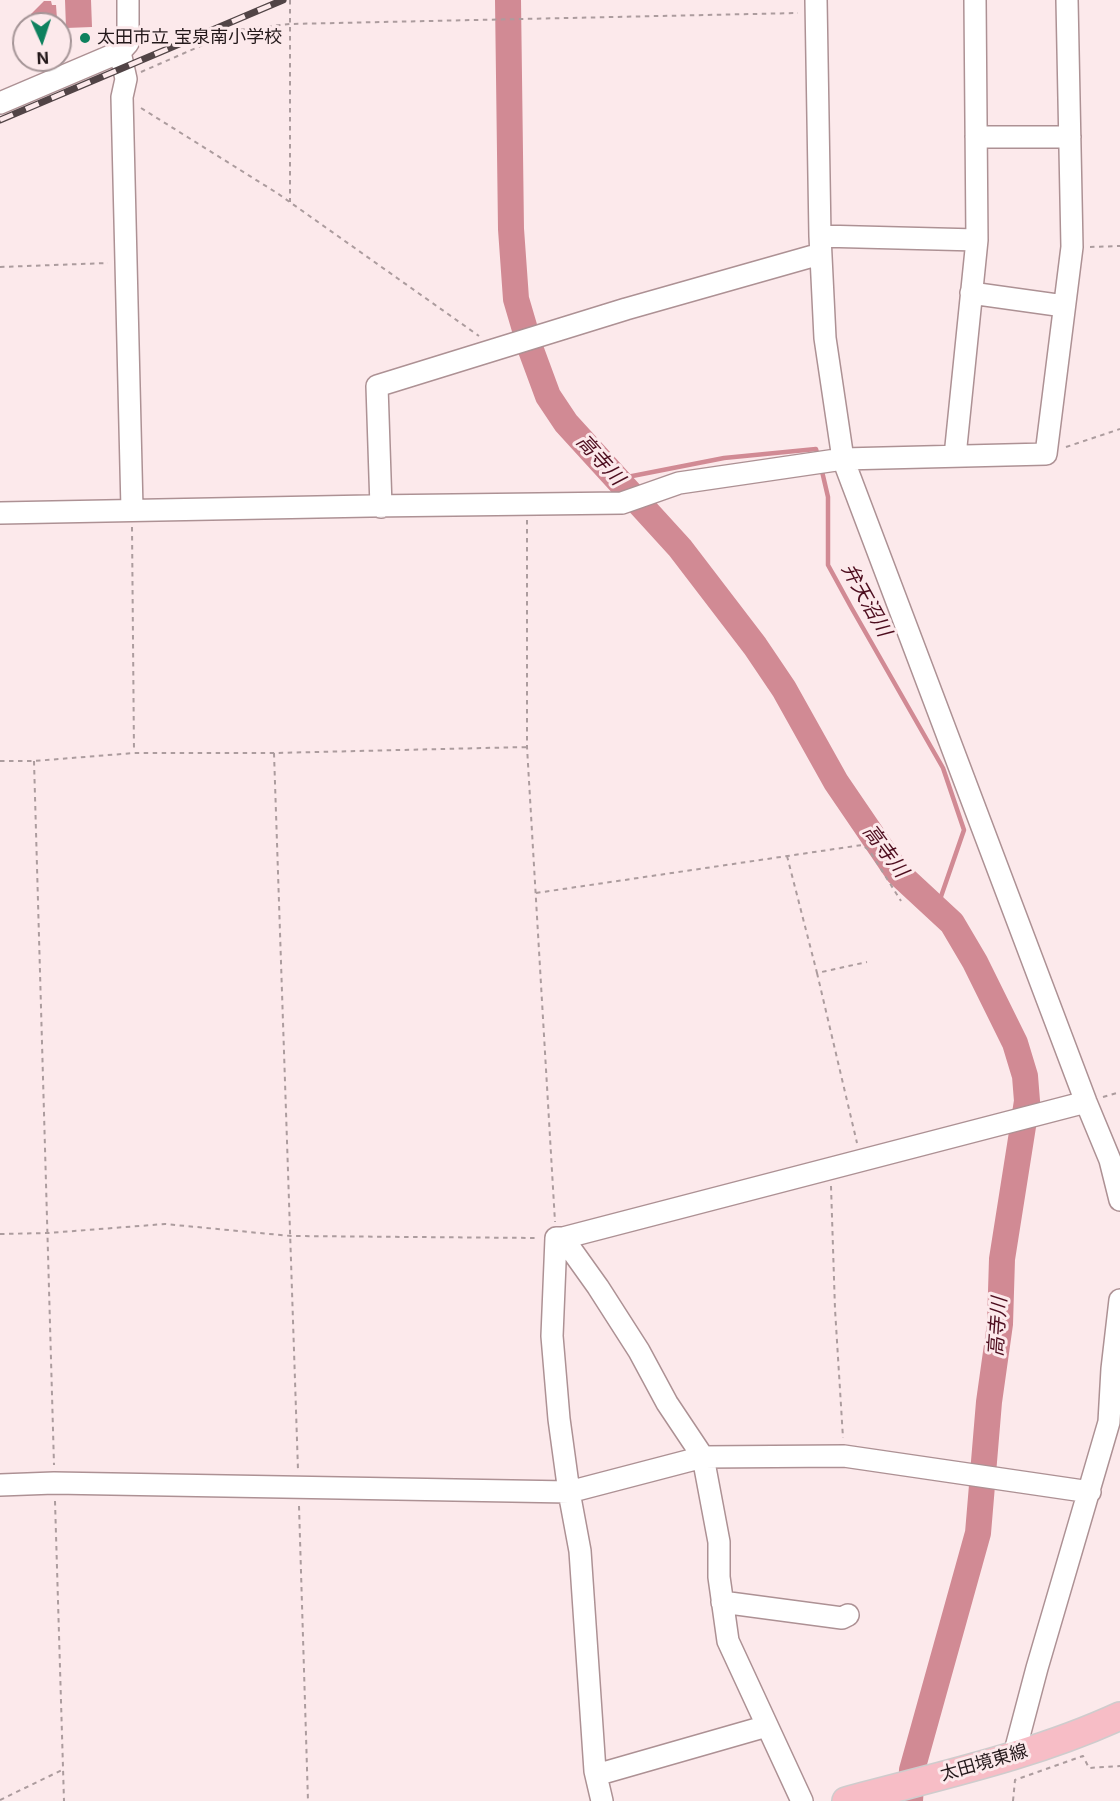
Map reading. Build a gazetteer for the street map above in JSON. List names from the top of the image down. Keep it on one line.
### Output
{"streets":{"main road":["太田境東線"]},"water":["高寺川","弁天沼川"],"places":["太田市立 宝泉南小学校"],"north":"bottom"}
